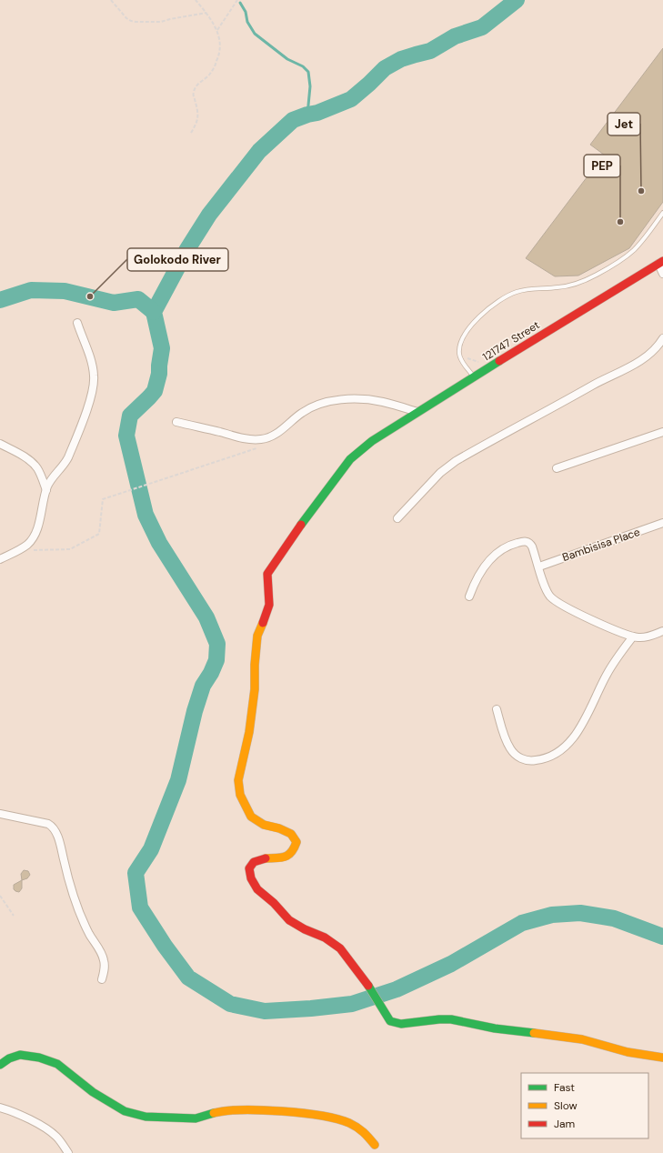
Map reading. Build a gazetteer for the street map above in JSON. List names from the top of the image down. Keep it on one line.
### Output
{"streets":{"street":["121747 Street","Bambisisa Place"]},"places":["Jet","PEP","Golokodo River"],"legend":["Fast","Slow","Jam"]}
